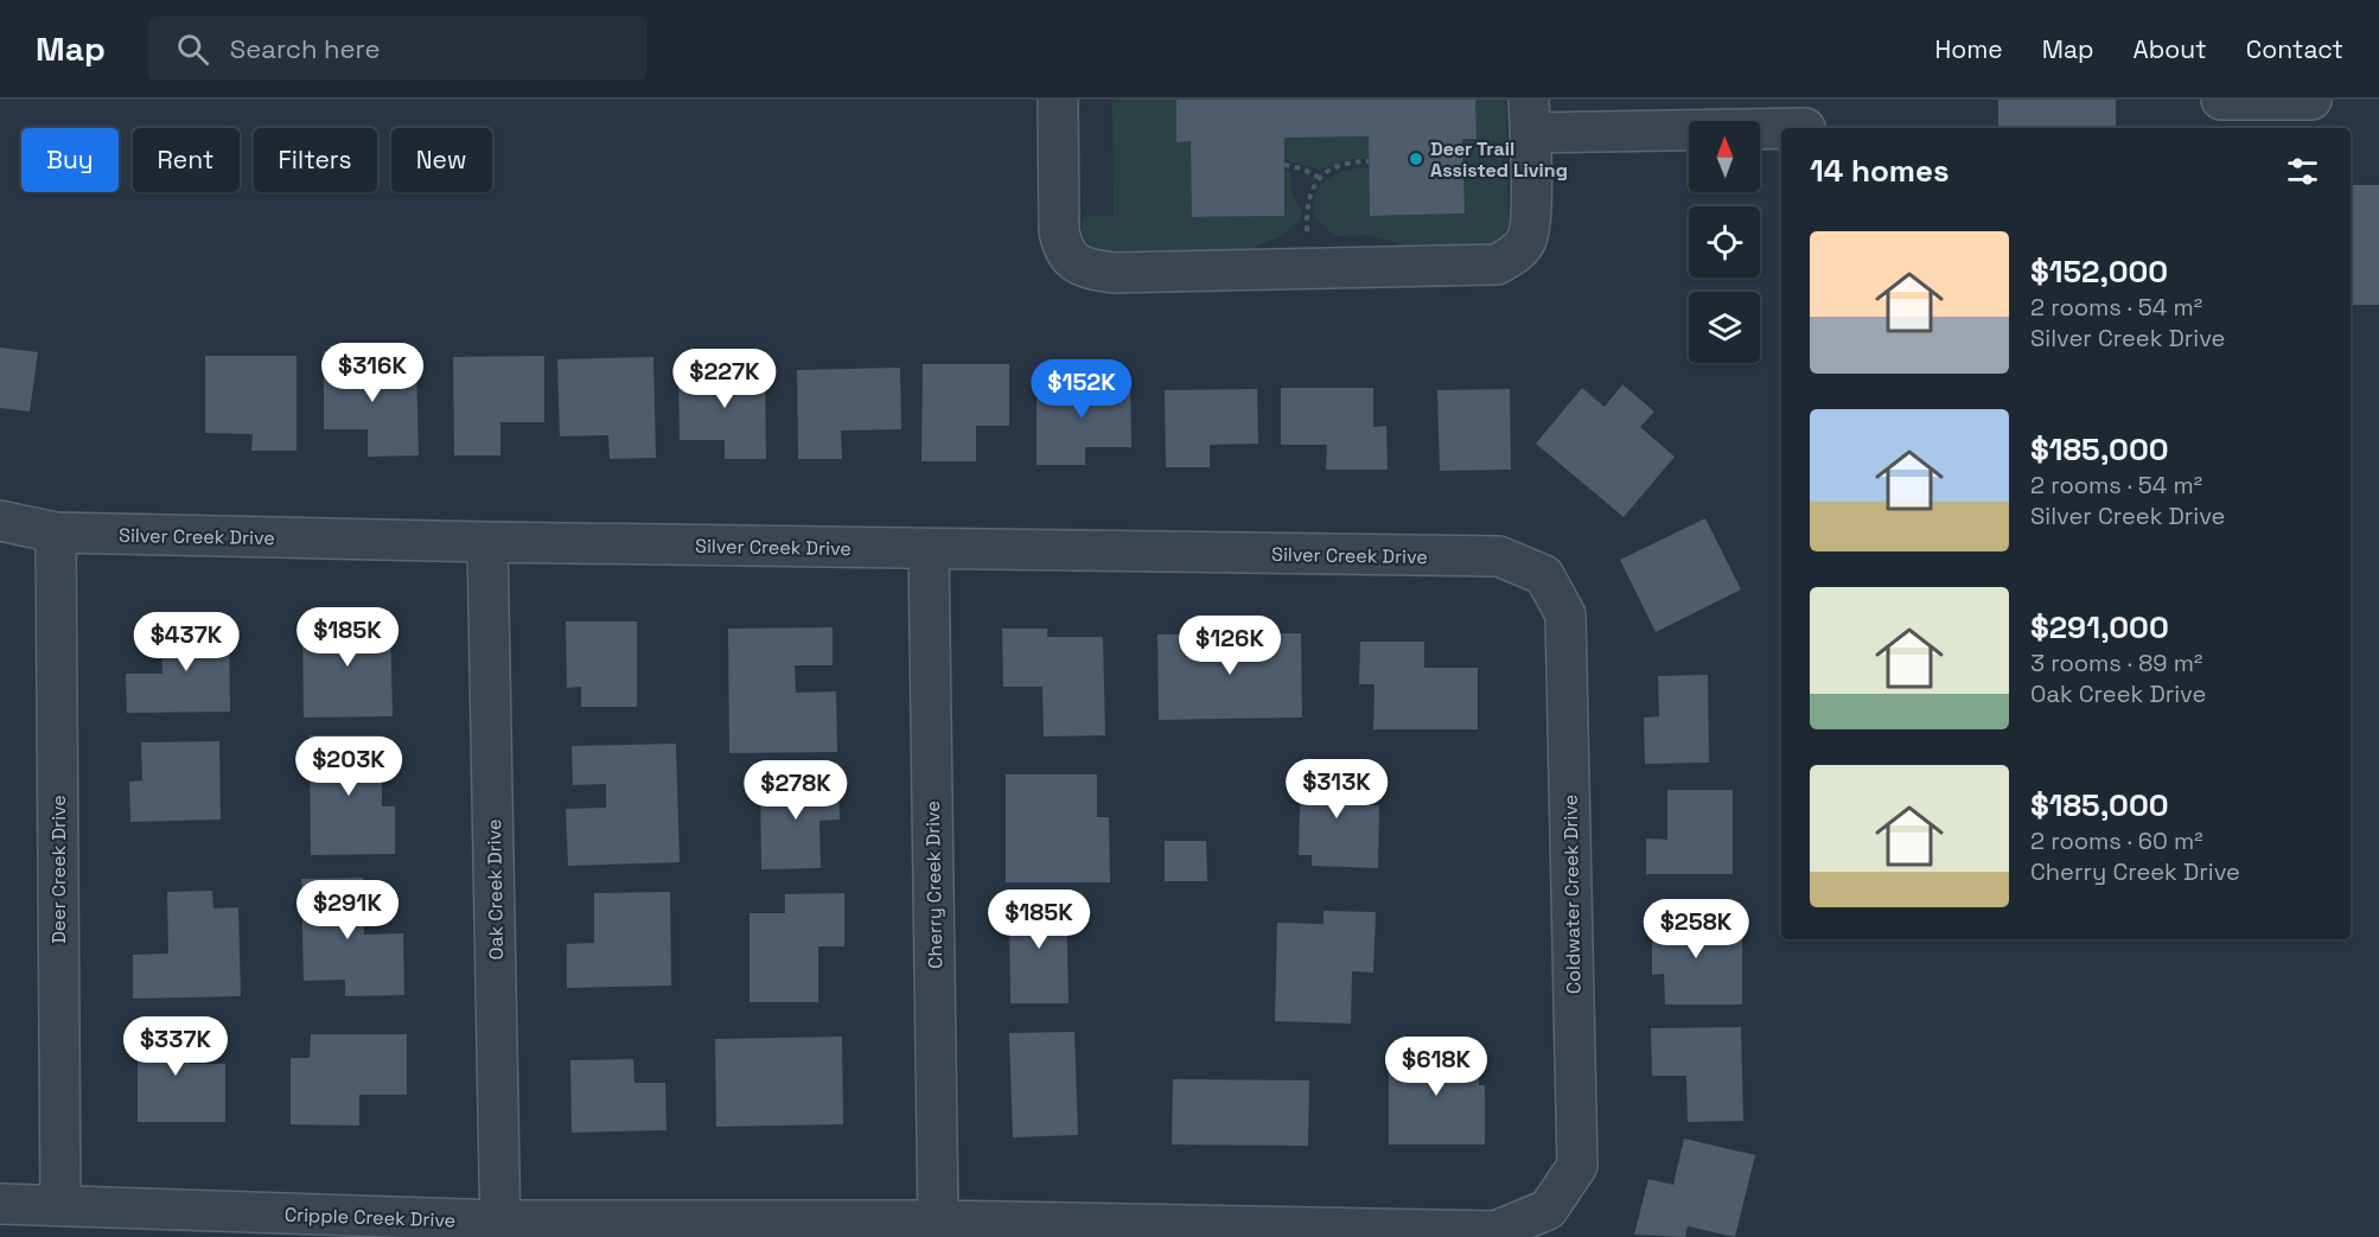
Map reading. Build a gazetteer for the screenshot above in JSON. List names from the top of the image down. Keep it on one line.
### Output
{"streets":{"street":["Silver Creek Drive","Deer Creek Drive","Cherry Creek Drive","Oak Creek Drive","Coldwater Creek Drive","Cripple Creek Drive"]},"crossings":[["Silver Creek Drive","Deer Creek Drive"],["Silver Creek Drive","Cherry Creek Drive"],["Silver Creek Drive","Oak Creek Drive"],["Silver Creek Drive","Coldwater Creek Drive"],["Deer Creek Drive","Cripple Creek Drive"],["Cherry Creek Drive","Cripple Creek Drive"],["Oak Creek Drive","Cripple Creek Drive"],["Coldwater Creek Drive","Cripple Creek Drive"]],"places":["Deer Trail Assisted Living"],"north":"top","page":{"header":"Map","search":"Search here","nav":["Home","Map","About","Contact"],"chip":["Buy","Rent","Filters","New"],"heading":"14 homes","list":[{"name":"$152,000","note":"2 rooms · 54 m² · Silver Creek Drive"},{"name":"$185,000","note":"2 rooms · 54 m² · Silver Creek Drive"},{"name":"$291,000","note":"3 rooms · 89 m² · Oak Creek Drive"},{"name":"$185,000","note":"2 rooms · 60 m² · Cherry Creek Drive"}],"price":["$316K","$227K","$152K","$185K","$437K","$126K","$203K","$313K","$278K","$291K","$185K","$258K","$337K","$618K"]}}
